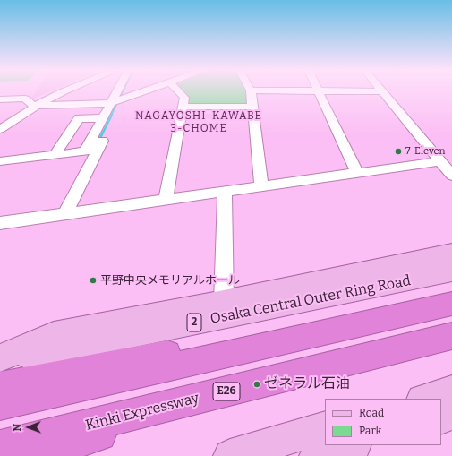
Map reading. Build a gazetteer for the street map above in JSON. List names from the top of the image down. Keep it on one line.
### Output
{"streets":{"highway":["E26","Kinki Expressway"],"main road":["Osaka Central Outer Ring Road","2"]},"districts":["NAGAYOSHI-KAWABE 3-CHOME"],"places":["7-Eleven","平野中央メモリアルホール","ゼネラル石油"],"legend":["Road","Park"],"north":"left"}
